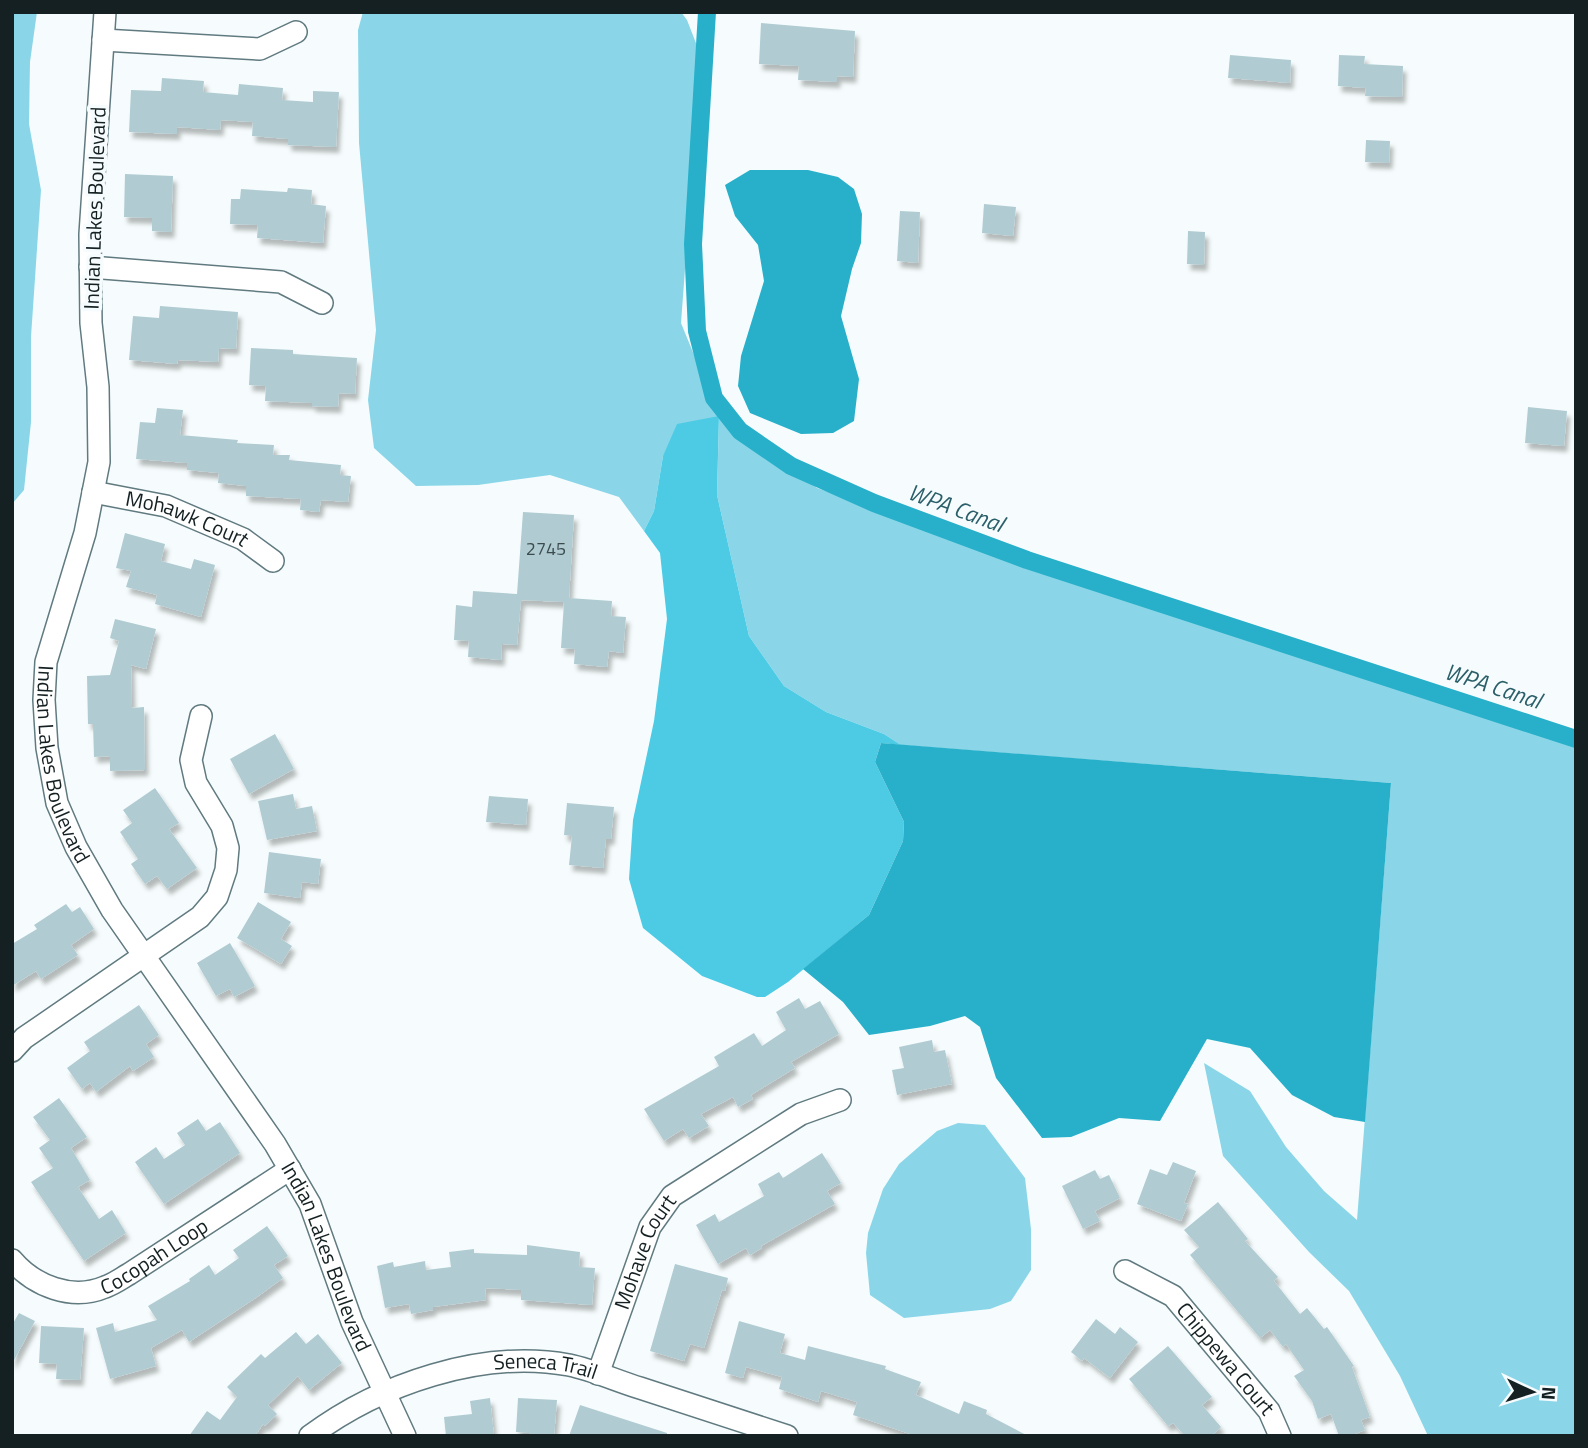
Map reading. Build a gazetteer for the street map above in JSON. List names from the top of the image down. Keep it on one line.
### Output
{"streets":{"street":["Indian Lakes Boulevard","Mohawk Court","Cocopah Loop","Mohave Court","Chippewa Court","Seneca Trail"]},"crossings":[["Indian Lakes Boulevard","Mohawk Court"],["Indian Lakes Boulevard","Cocopah Loop"],["Indian Lakes Boulevard","Seneca Trail"],["Mohave Court","Seneca Trail"]],"water":["WPA Canal"],"house_numbers":["2745"],"north":"right"}
